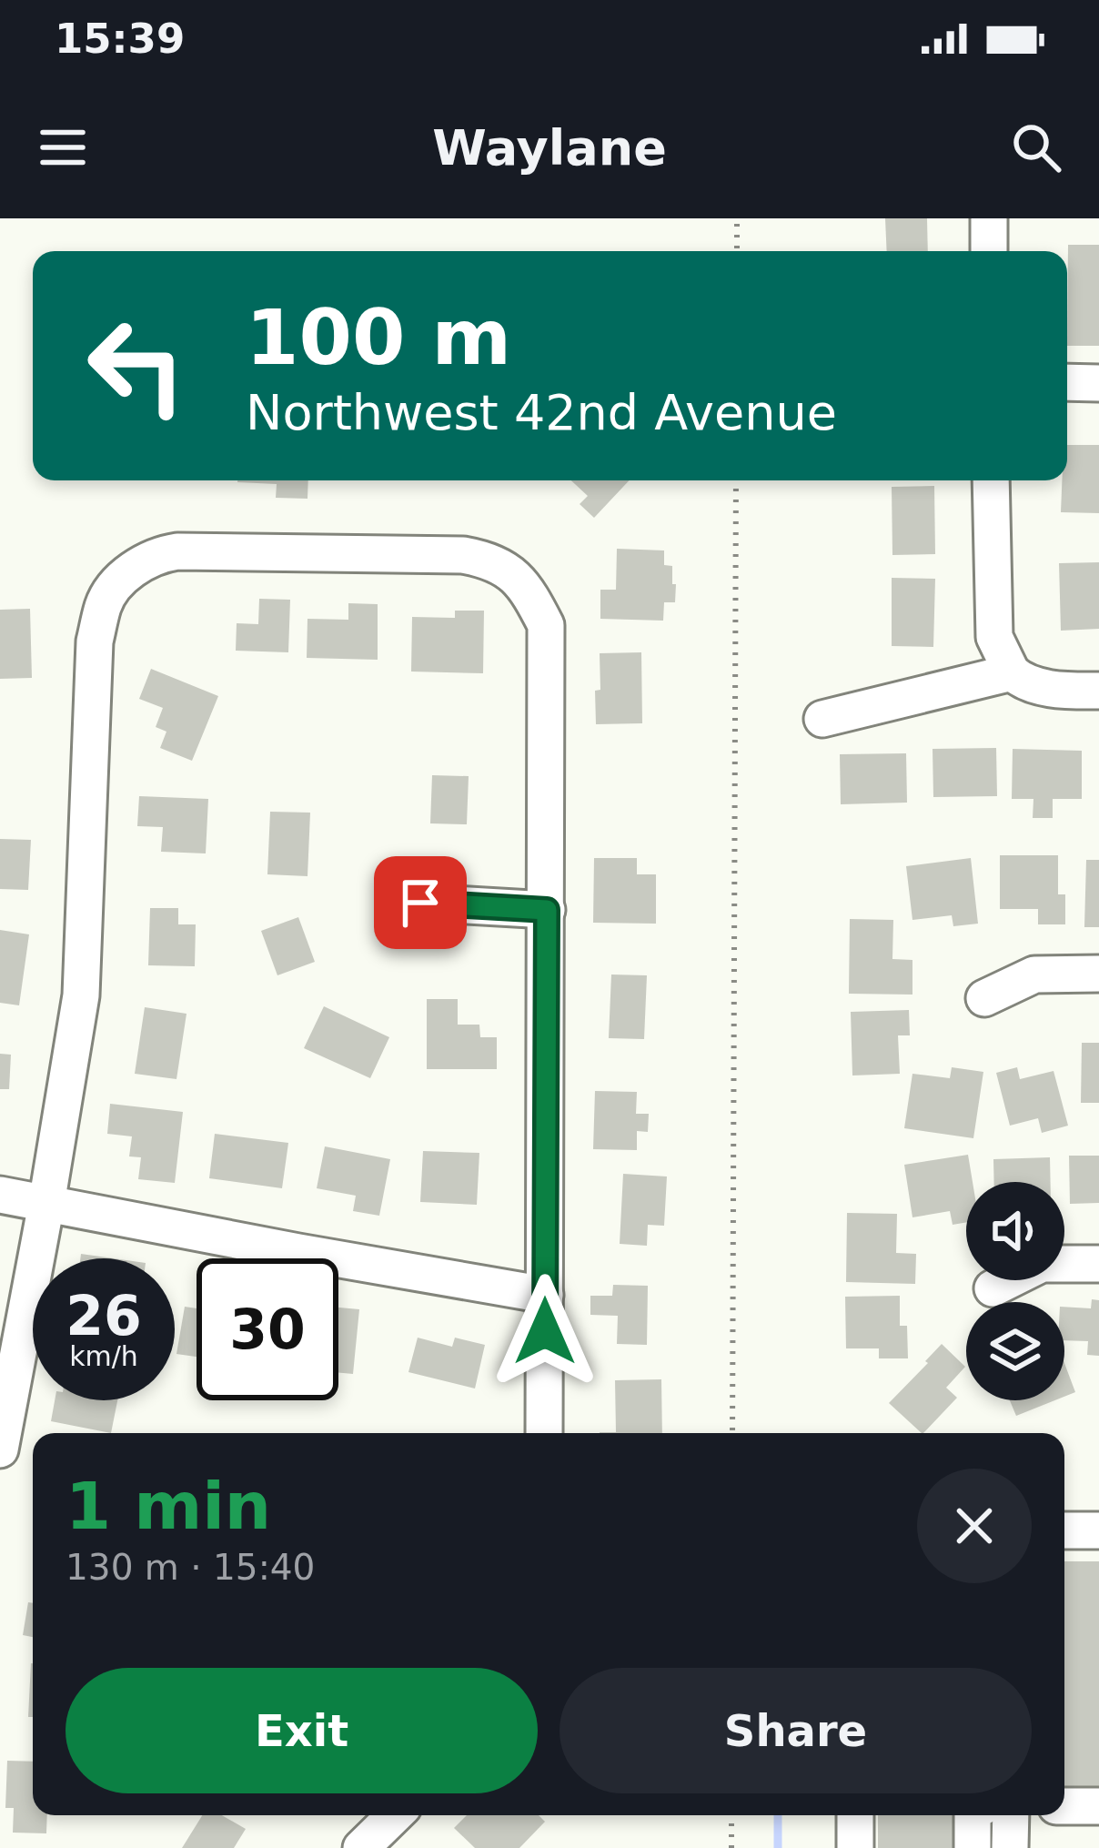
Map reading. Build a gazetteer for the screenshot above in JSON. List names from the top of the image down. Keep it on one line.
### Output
{"page":{"status":"15:39","header":"Waylane","turn":["100 m","Northwest 42nd Avenue"],"speed":"26 km/h","limit":"30","heading":["1 min","130 m · 15:40"],"buttons":["Exit","Share"]}}
